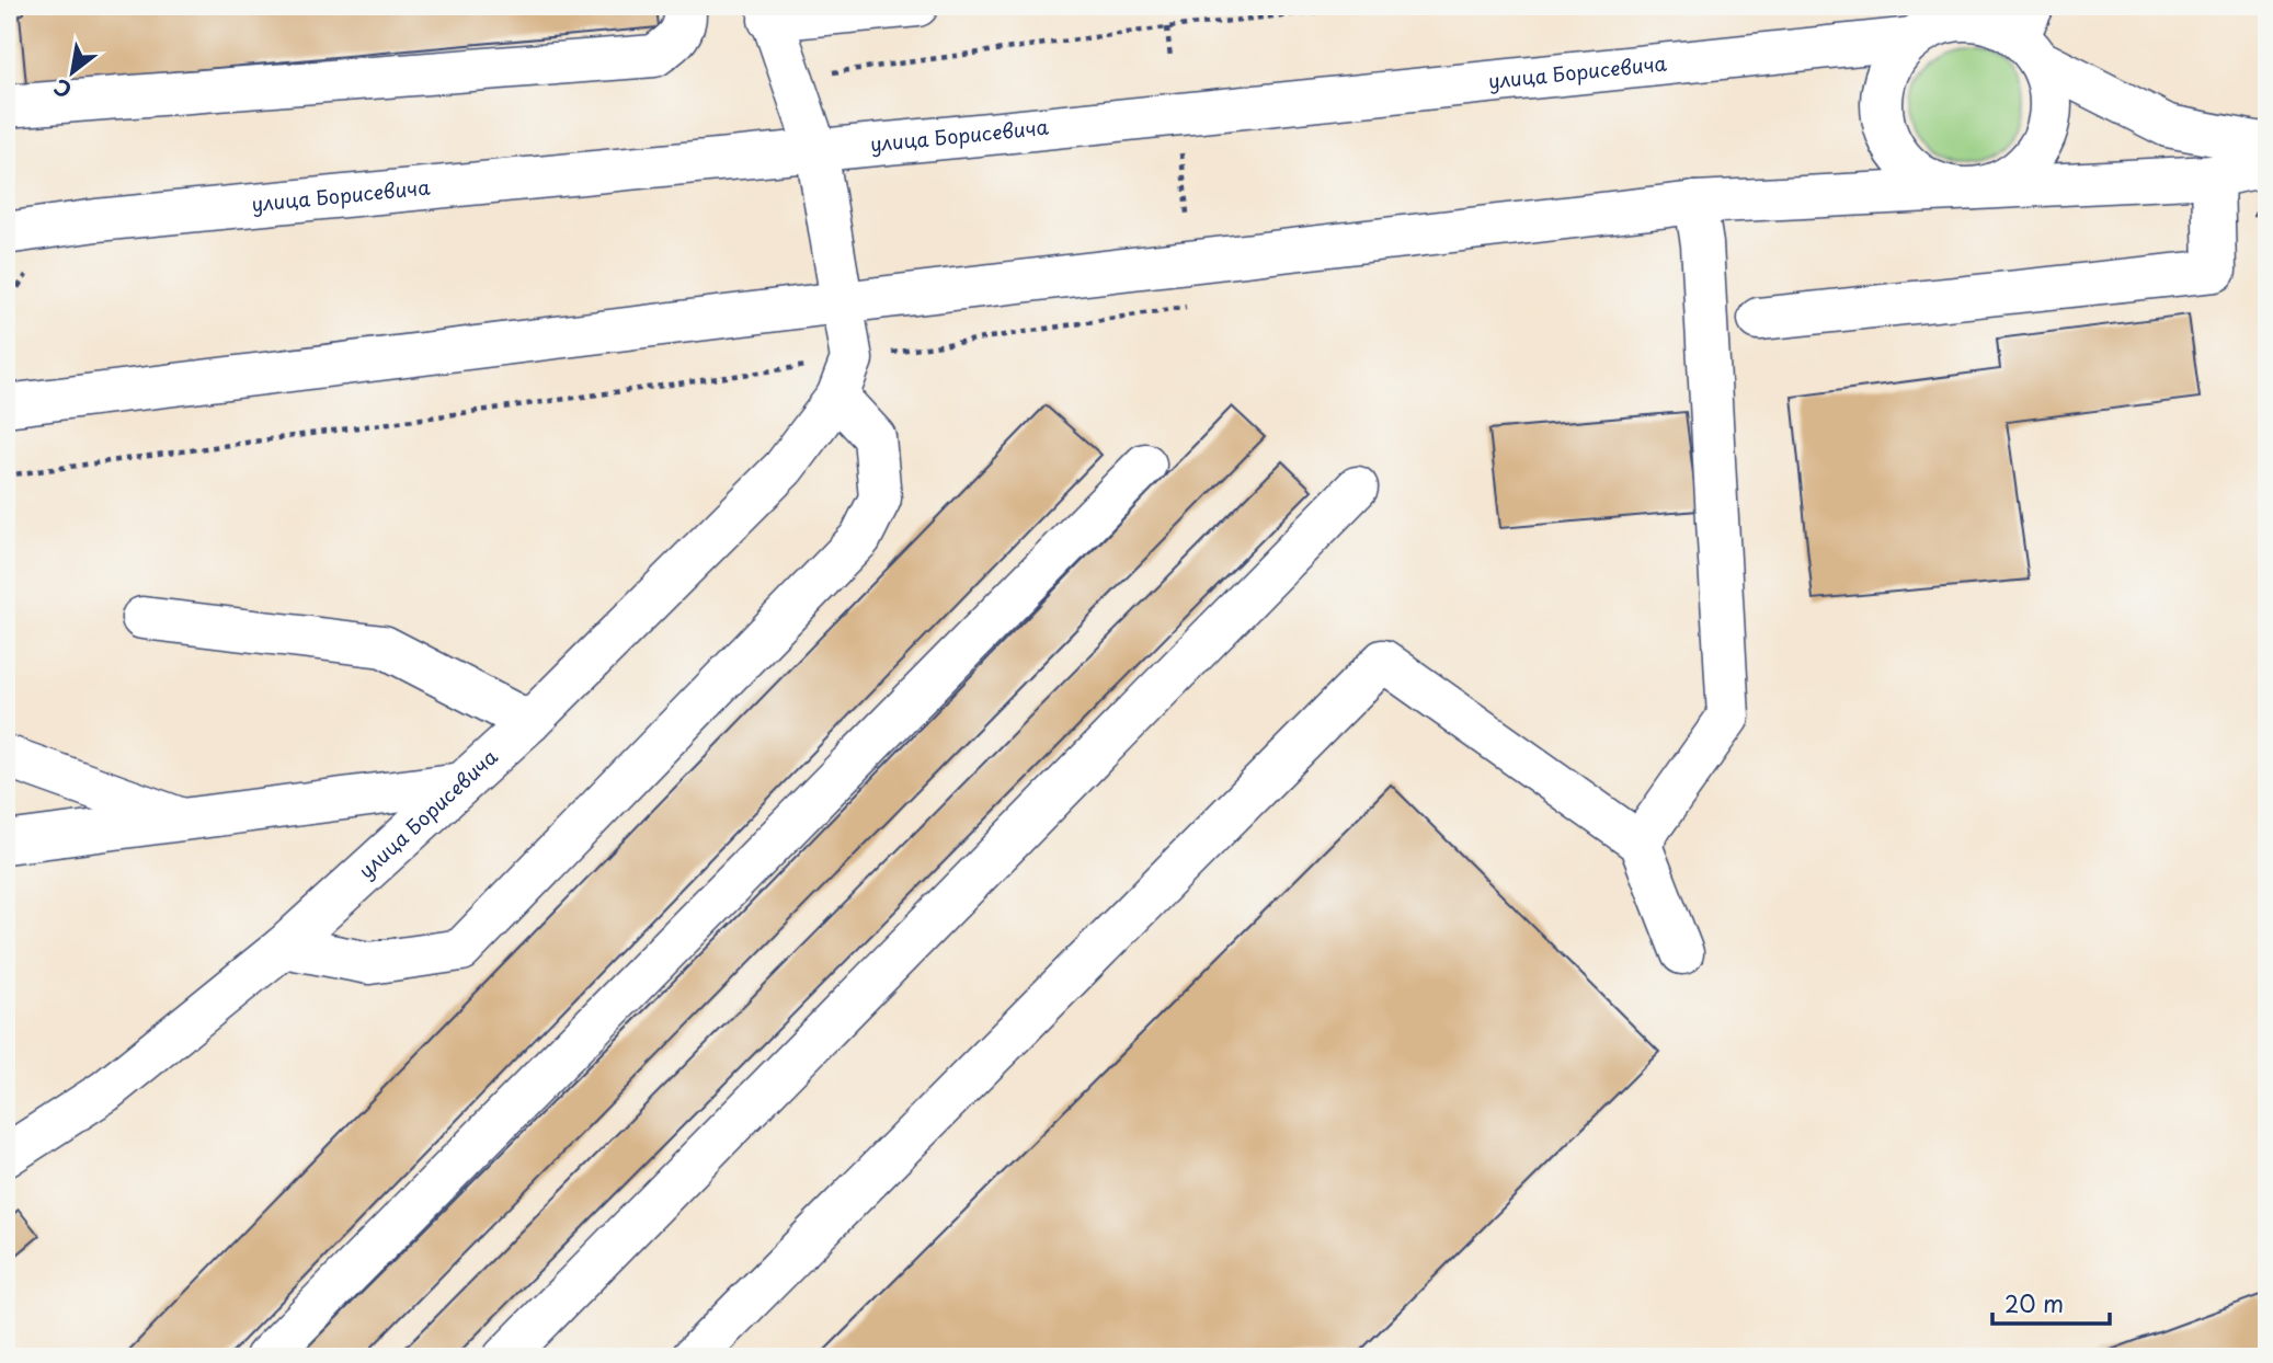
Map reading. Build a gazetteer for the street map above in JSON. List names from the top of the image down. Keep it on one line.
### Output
{"streets":{"street":["улица Борисевича"]},"scale_bar":"20 m","north":"bottom left"}
